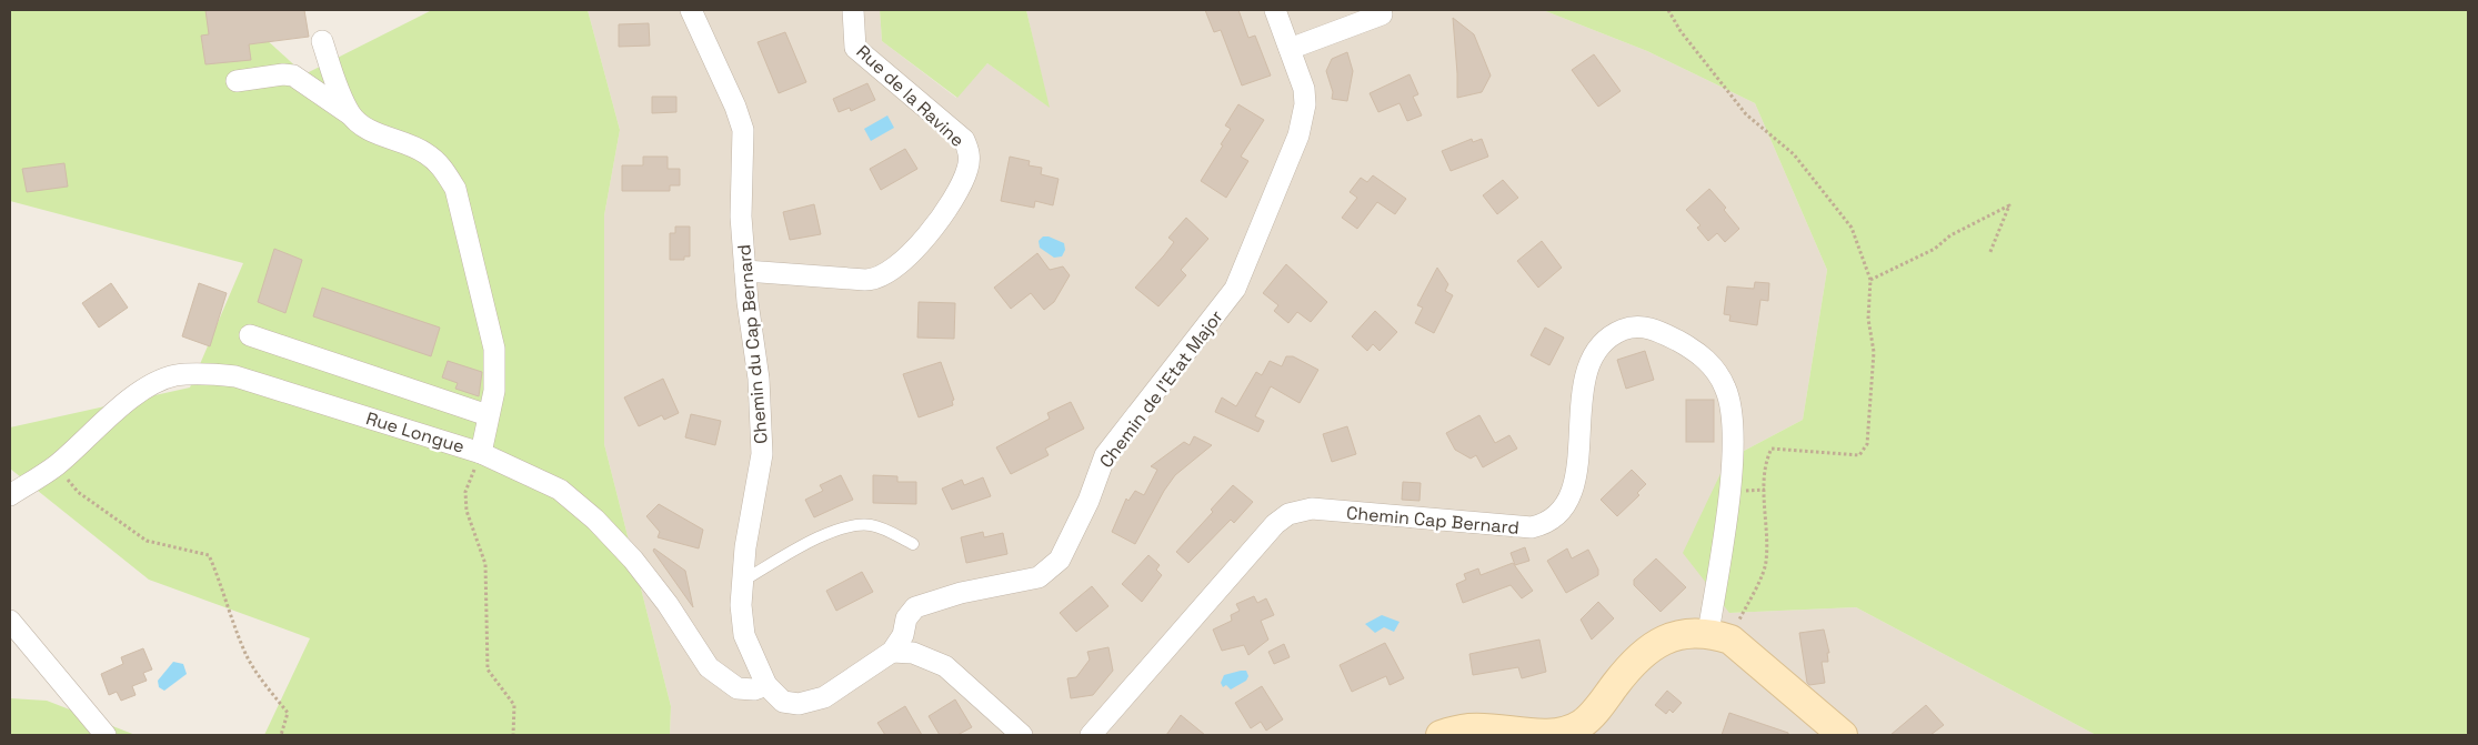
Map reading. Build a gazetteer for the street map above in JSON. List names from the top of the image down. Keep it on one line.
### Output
{"streets":{"street":["Rue de la Ravine","Chemin du Cap Bernard","Chemin de l'Etat Major","Rue Longue","Chemin Cap Bernard"]},"crossings":[["Rue de la Ravine","Chemin du Cap Bernard"],["Chemin du Cap Bernard","Chemin de l'Etat Major"],["Chemin du Cap Bernard","Rue Longue"]]}
